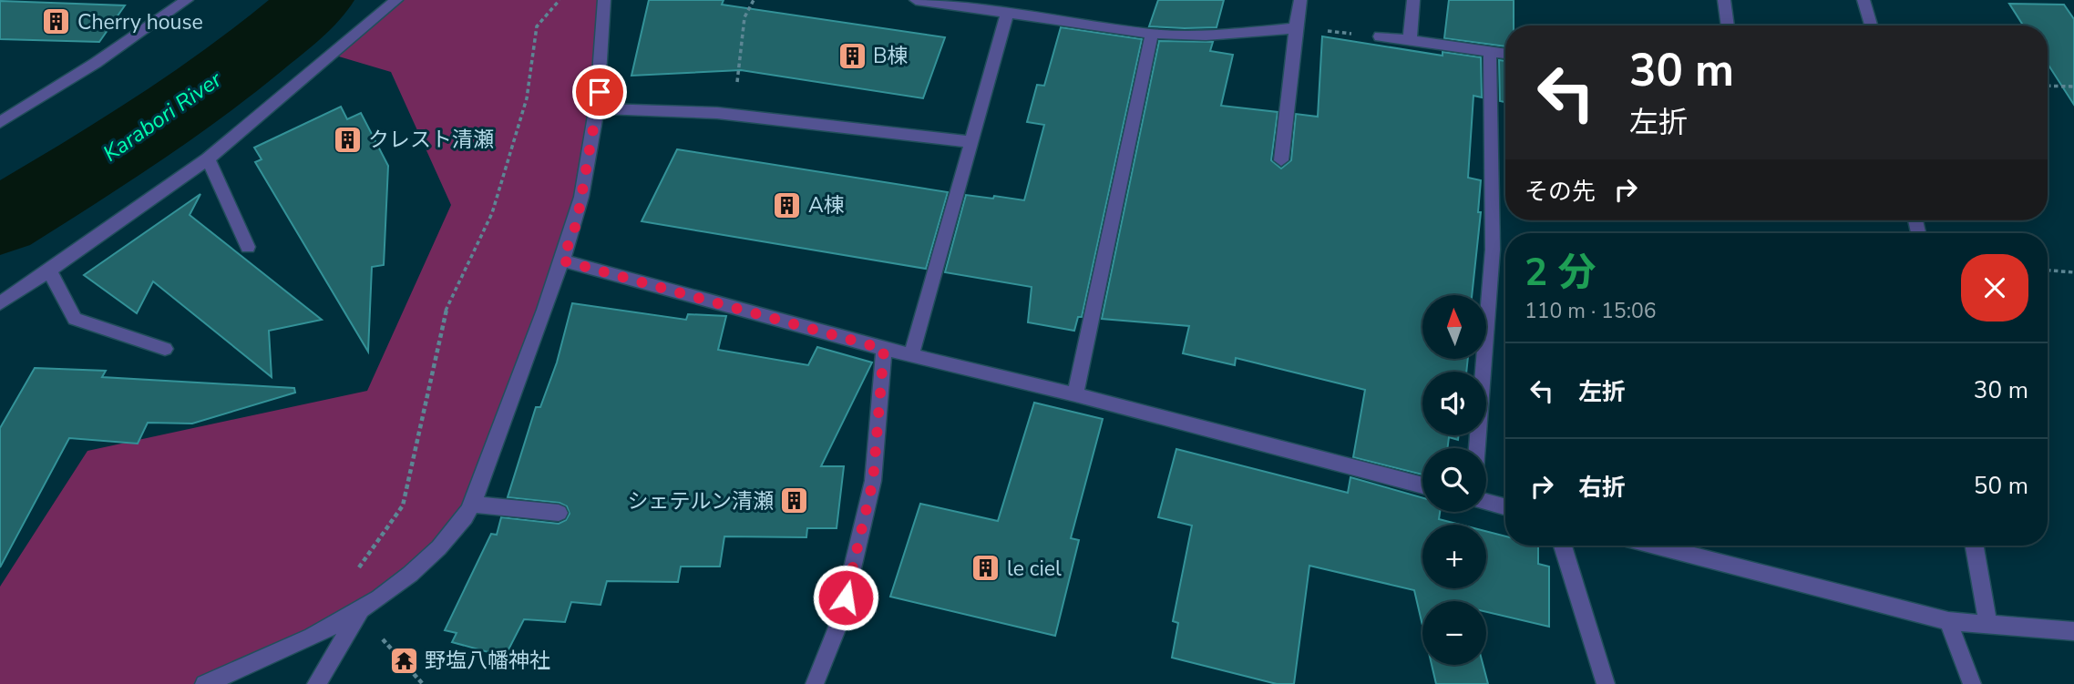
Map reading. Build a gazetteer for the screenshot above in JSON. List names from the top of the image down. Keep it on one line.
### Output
{"water":["Karabori River"],"places":{"building":["Cherry house","B棟","クレスト清瀬","A棟","シェテルン清瀬","le ciel"],"temple":["野塩八幡神社"]},"north":"top","page":{"turn":["30 m","左折"],"then":"その先","heading":["2 分","110 m · 15:06"],"map_buttons":["+","−"],"list":[{"name":"左折","value":"30 m"},{"name":"右折","value":"50 m"}]}}
